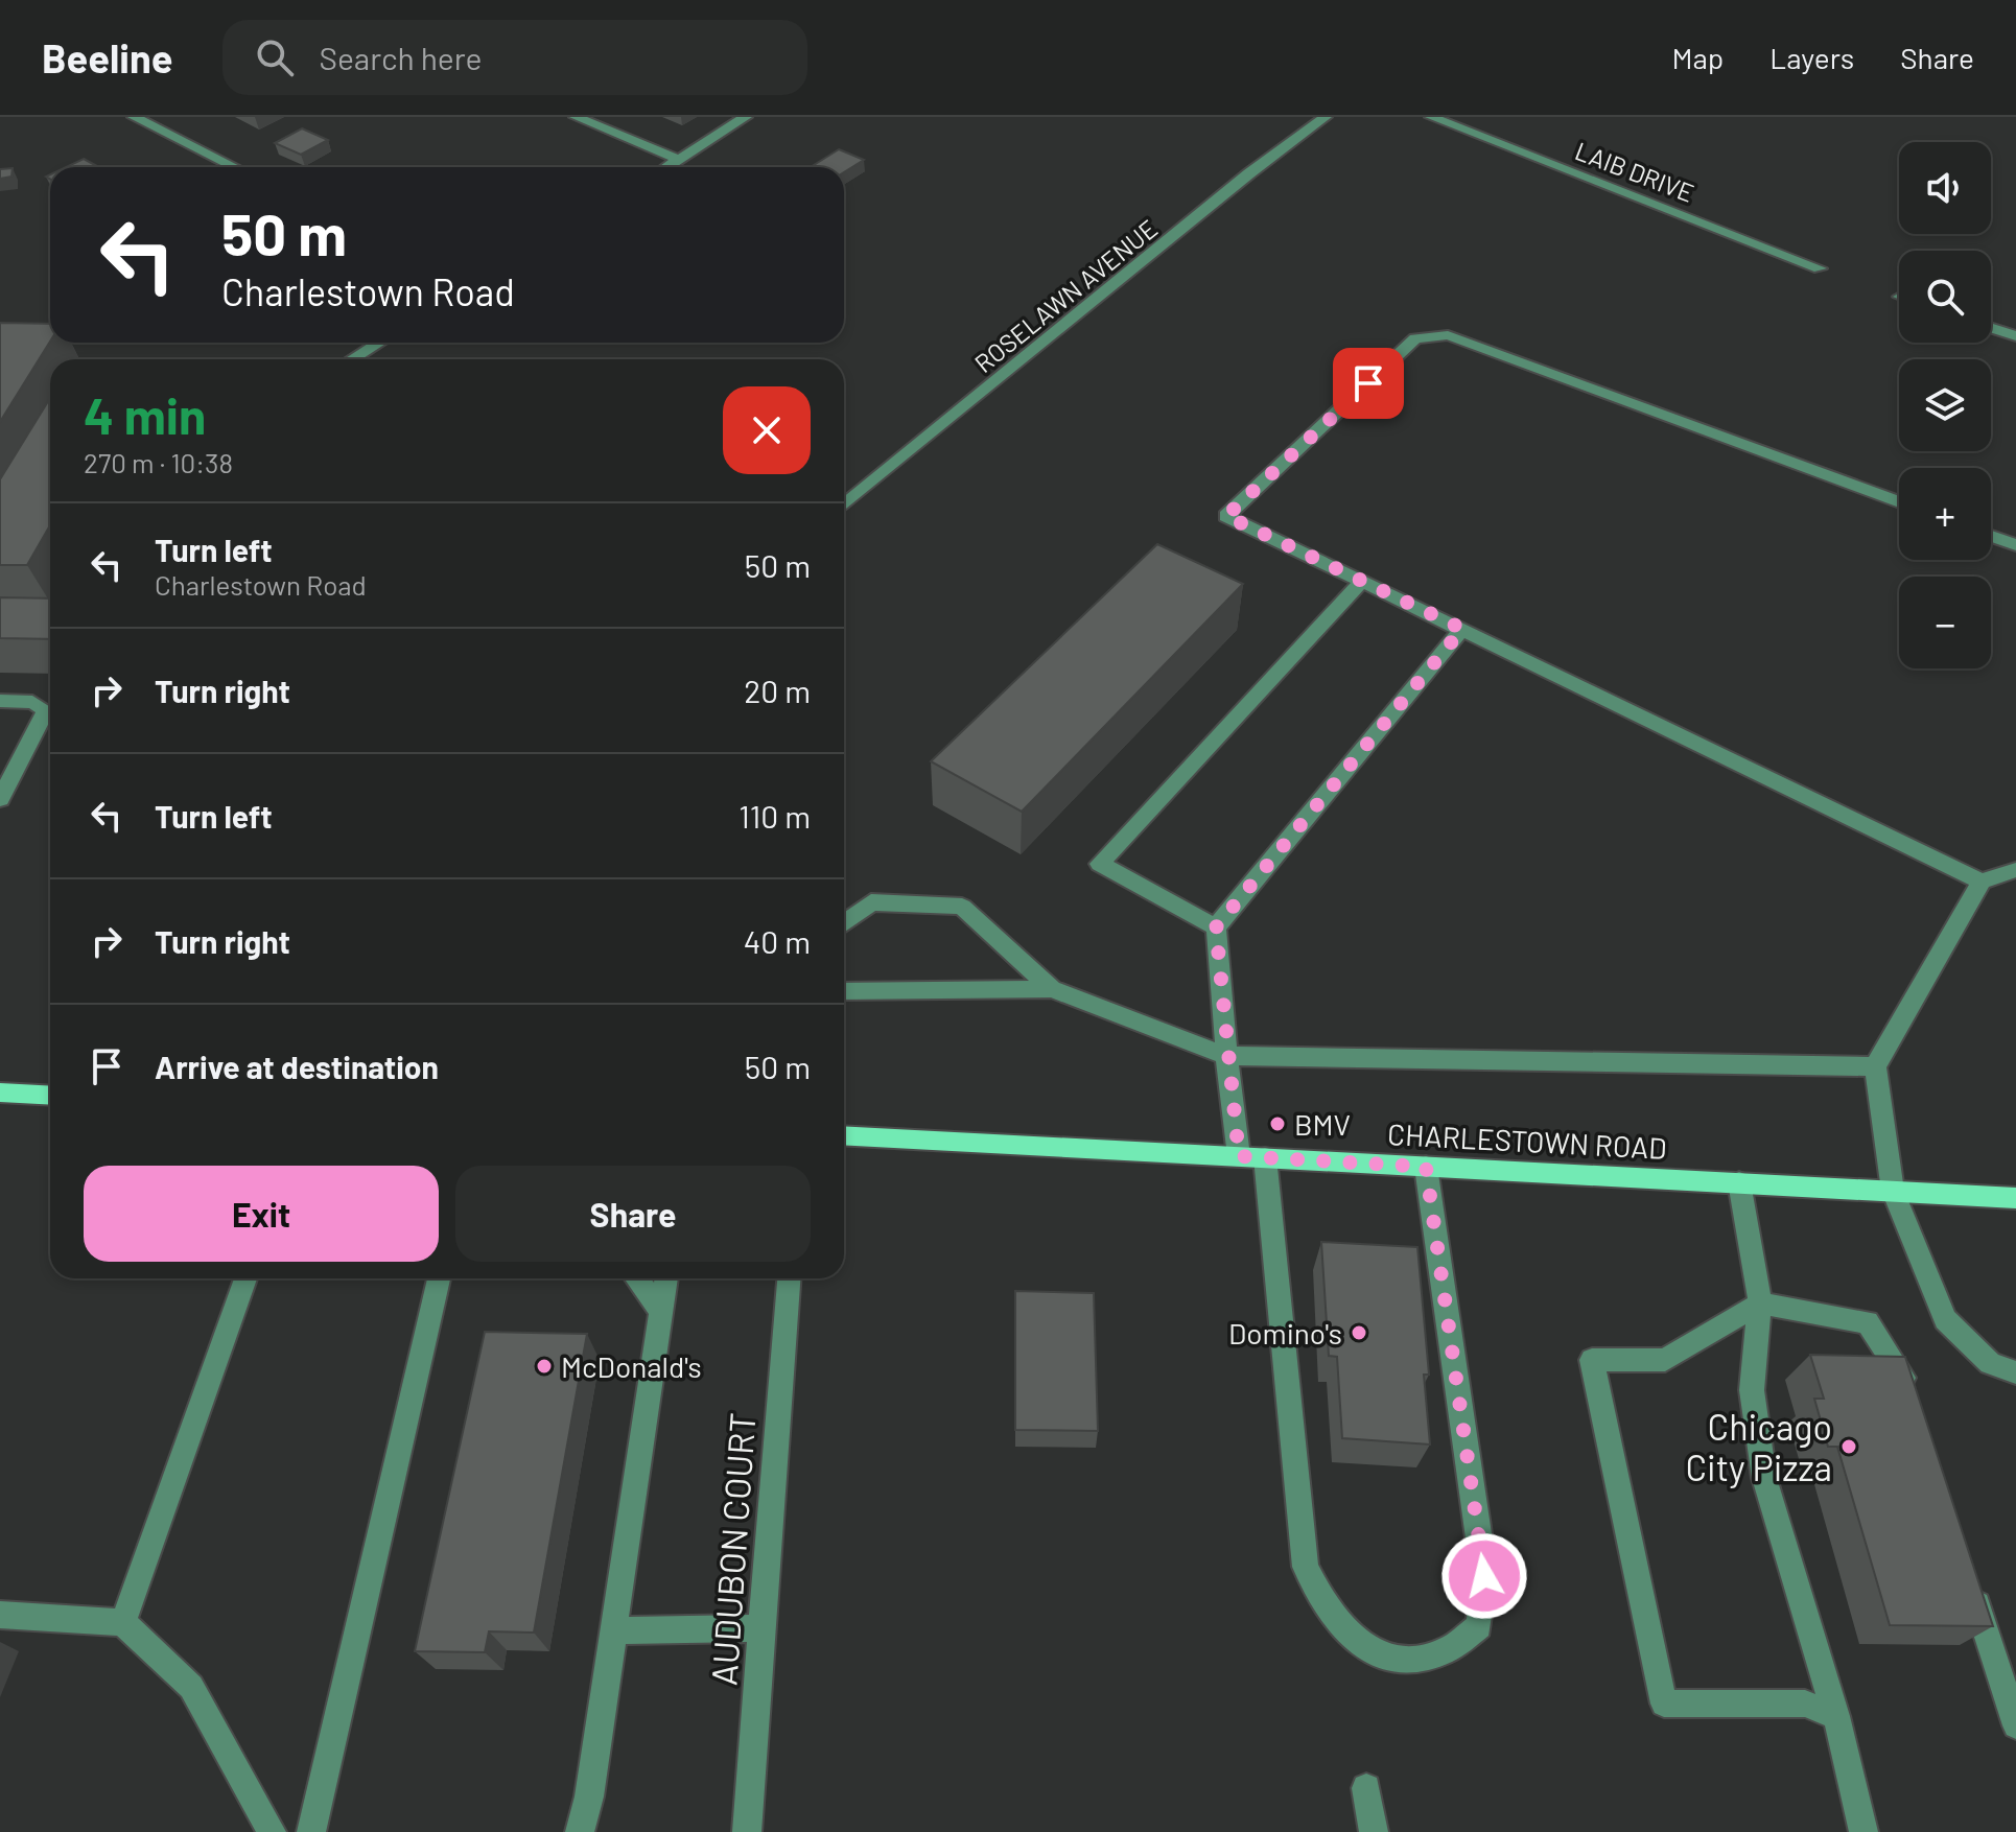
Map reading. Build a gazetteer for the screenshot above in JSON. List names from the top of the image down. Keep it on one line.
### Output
{"streets":{"main road":["CHARLESTOWN ROAD"],"street":["LAIB DRIVE","ROSELAWN AVENUE","AUDUBON COURT"]},"places":["BMV","Domino's","McDonald's","Chicago City Pizza"],"page":{"header":"Beeline","search":"Search here","nav":["Map","Layers","Share"],"map_buttons":["+","−"],"turn":["50 m","Charlestown Road"],"heading":["4 min","270 m · 10:38"],"list":[{"name":"Turn left","note":"Charlestown Road","value":"50 m"},{"name":"Turn right","value":"20 m"},{"name":"Turn left","value":"110 m"},{"name":"Turn right","value":"40 m"},{"name":"Arrive at destination","value":"50 m"}],"buttons":["Exit","Share"]}}
